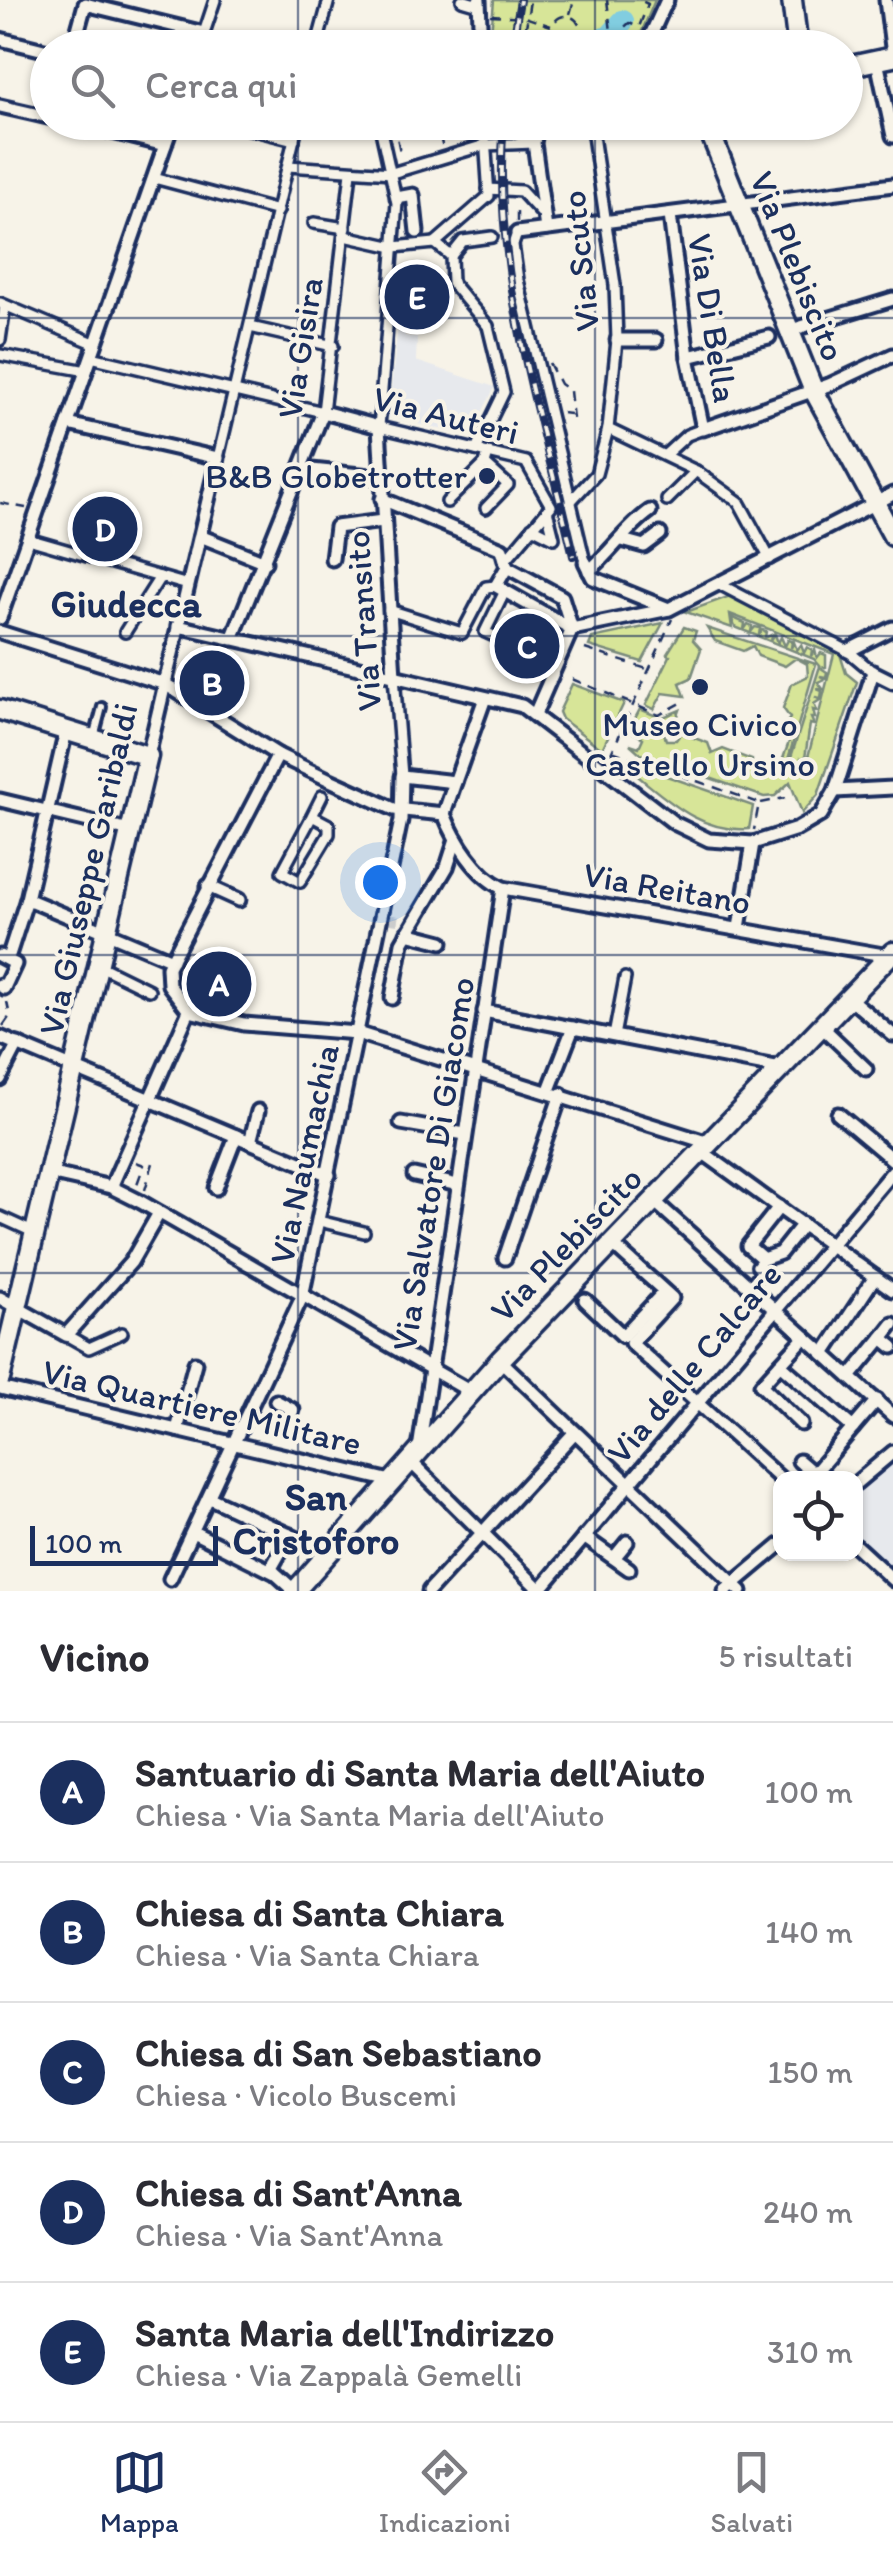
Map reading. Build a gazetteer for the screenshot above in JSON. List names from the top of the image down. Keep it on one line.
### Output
{"streets":{"main road":["Via Plebiscito","Via Giuseppe Garibaldi"],"street":["Via Scuto","Via Di Bella","Via Gisira","Via Auteri","Via Transito","Via Reitano","Via Naumachia","Via Salvatore Di Giacomo","Via delle Calcare","Via Quartiere Militare"]},"crossings":[["Via Plebiscito","Via Reitano"],["Via Plebiscito","Via Salvatore Di Giacomo"],["Via Plebiscito","Via Quartiere Militare"],["Via Gisira","Via Auteri"],["Via Auteri","Via Transito"],["Via Auteri","Via Giuseppe Garibaldi"],["Via Transito","Via Naumachia"],["Via Reitano","Via Salvatore Di Giacomo"],["Via Naumachia","Via Quartiere Militare"]],"districts":["Giudecca","San Cristoforo"],"places":["B&B Globetrotter","Museo Civico Castello Ursino"],"scale_bar":"100 m","page":{"search":"Cerca qui","pins":["E","D","C","B","A"],"scale":"100 m","heading":["Vicino","5 risultati"],"list":[{"mark":"A","name":"Santuario di Santa Maria dell'Aiuto","note":"Chiesa · Via Santa Maria dell'Aiuto","value":"100 m"},{"mark":"B","name":"Chiesa di Santa Chiara","note":"Chiesa · Via Santa Chiara","value":"140 m"},{"mark":"C","name":"Chiesa di San Sebastiano","note":"Chiesa · Vicolo Buscemi","value":"150 m"},{"mark":"D","name":"Chiesa di Sant'Anna","note":"Chiesa · Via Sant'Anna","value":"240 m"},{"mark":"E","name":"Santa Maria dell'Indirizzo","note":"Chiesa · Via Zappalà Gemelli","value":"310 m"}],"nav":["Mappa","Indicazioni","Salvati"]}}
